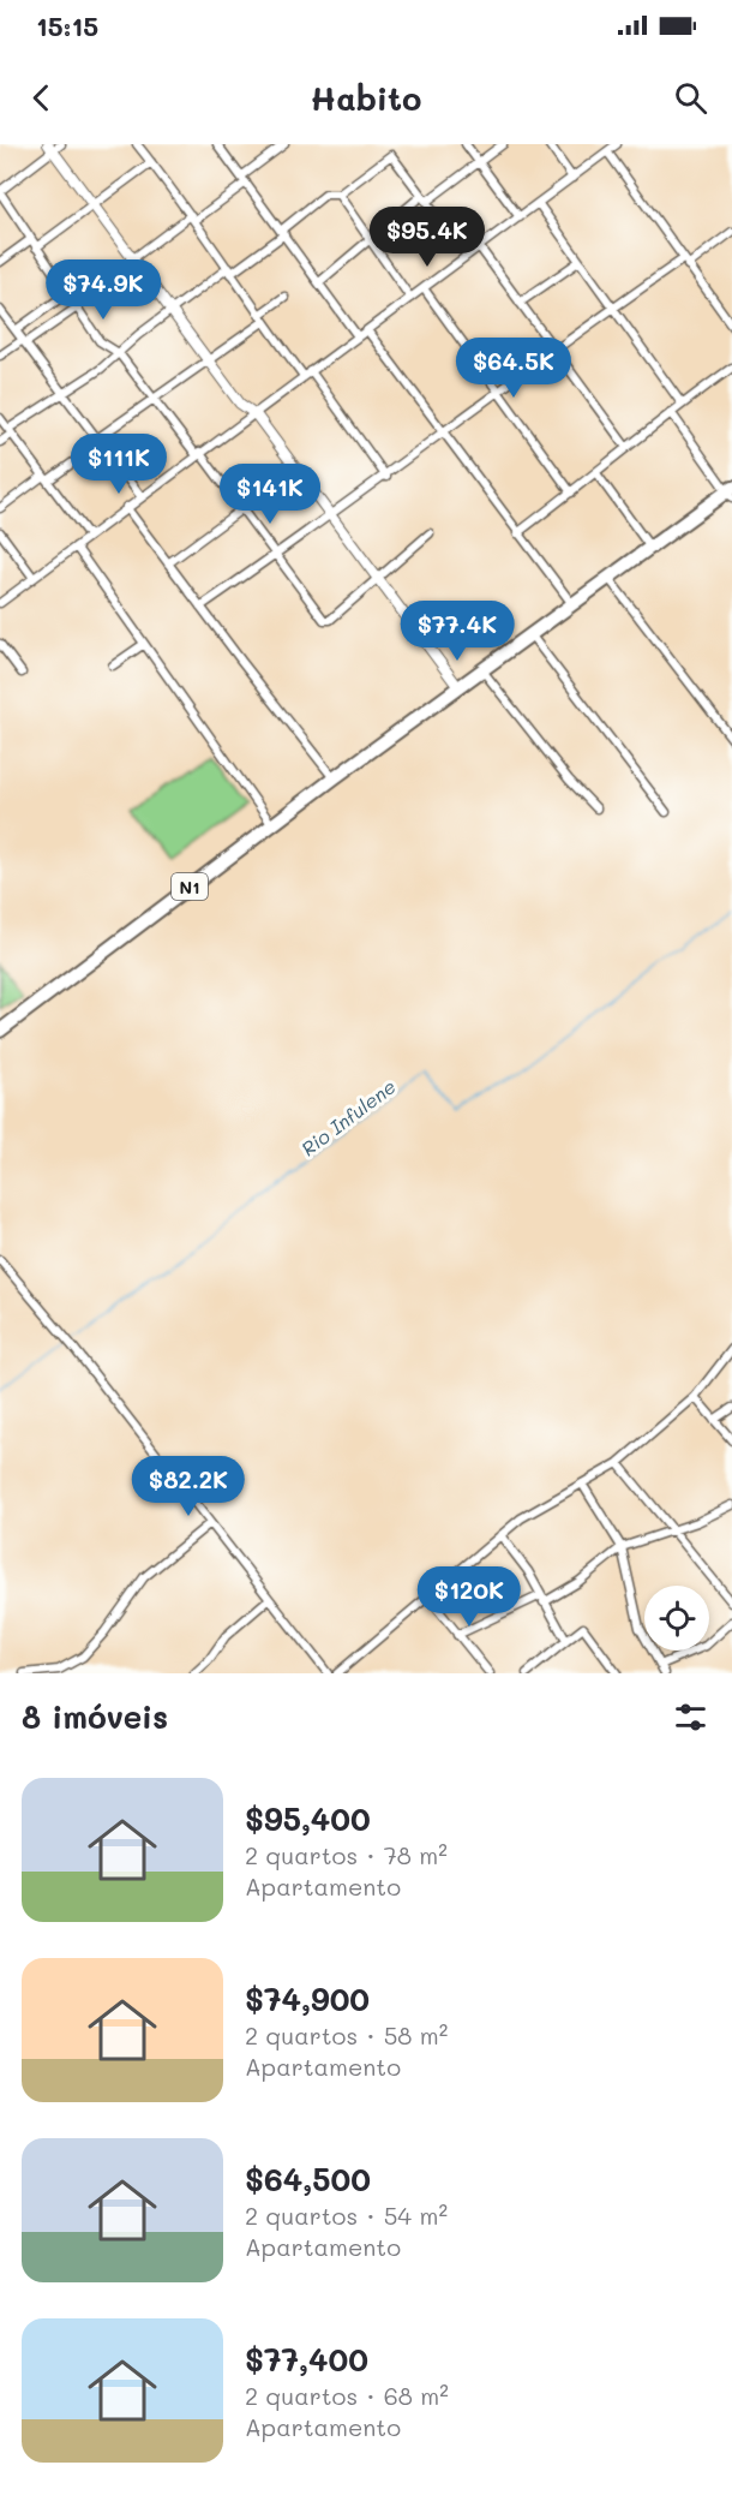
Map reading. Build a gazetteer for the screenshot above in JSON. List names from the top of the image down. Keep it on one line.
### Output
{"streets":{"highway":["N1"]},"water":["Rio Infulene"],"page":{"status":"15:15","header":"Habito","price":["$95.4K","$74.9K","$64.5K","$111K","$141K","$77.4K","$82.2K","$120K"],"heading":"8 imóveis","list":[{"name":"$95,400","note":"2 quartos · 78 m² · Apartamento"},{"name":"$74,900","note":"2 quartos · 58 m² · Apartamento"},{"name":"$64,500","note":"2 quartos · 54 m² · Apartamento"},{"name":"$77,400","note":"2 quartos · 68 m² · Apartamento"}]}}
